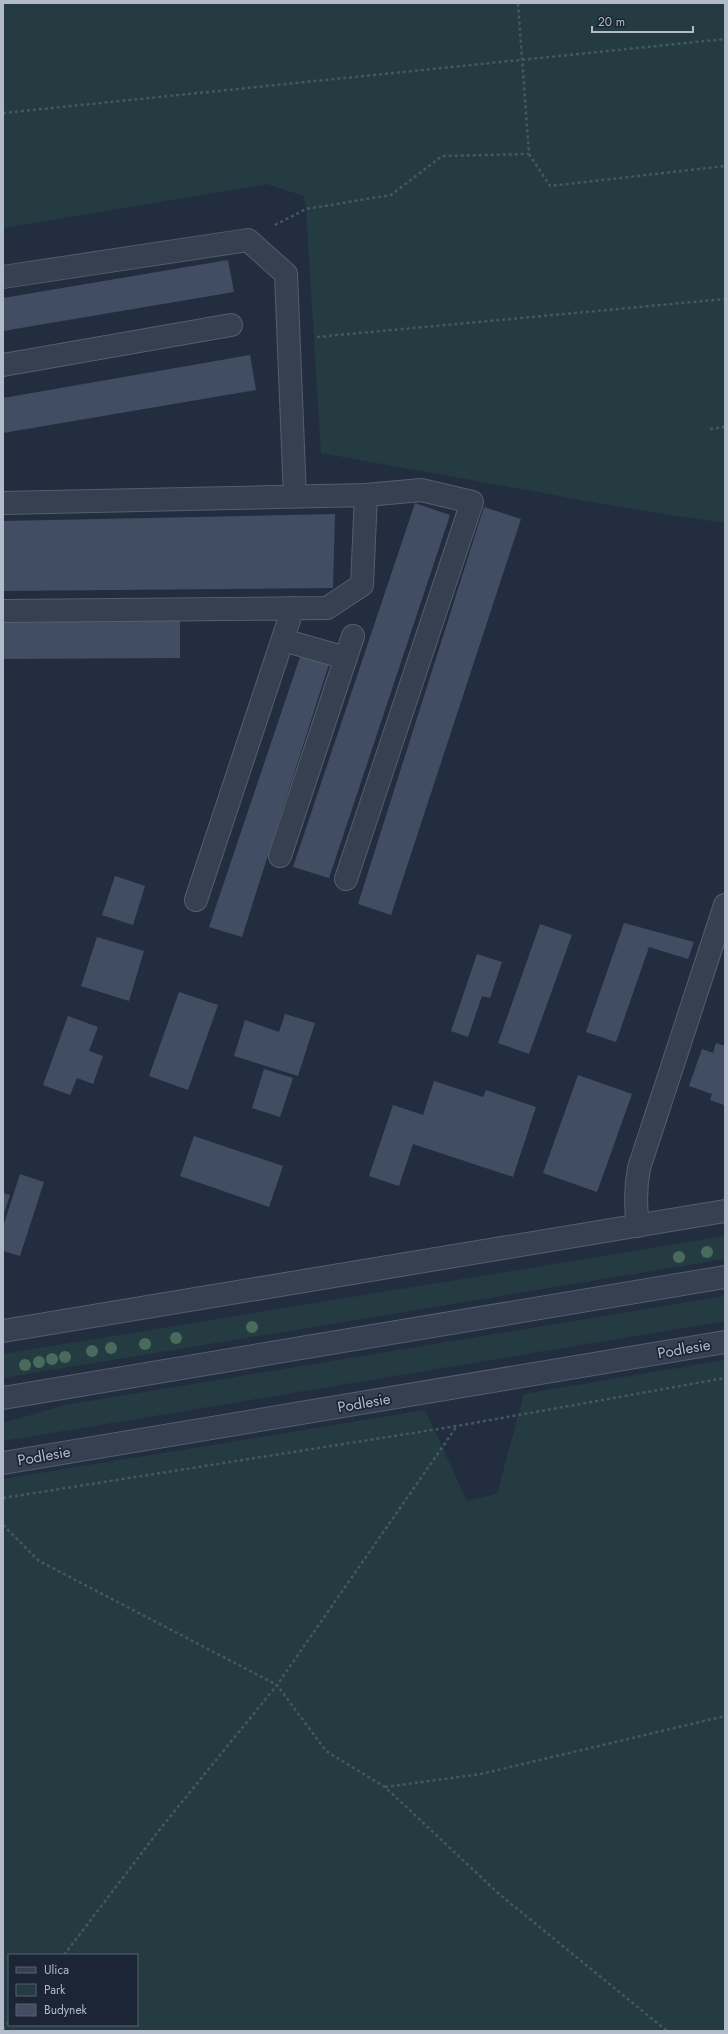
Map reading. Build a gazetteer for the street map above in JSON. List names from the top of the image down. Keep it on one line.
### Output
{"streets":{"street":["Podlesie"]},"legend":["Ulica","Park","Budynek"],"scale_bar":"20 m"}
